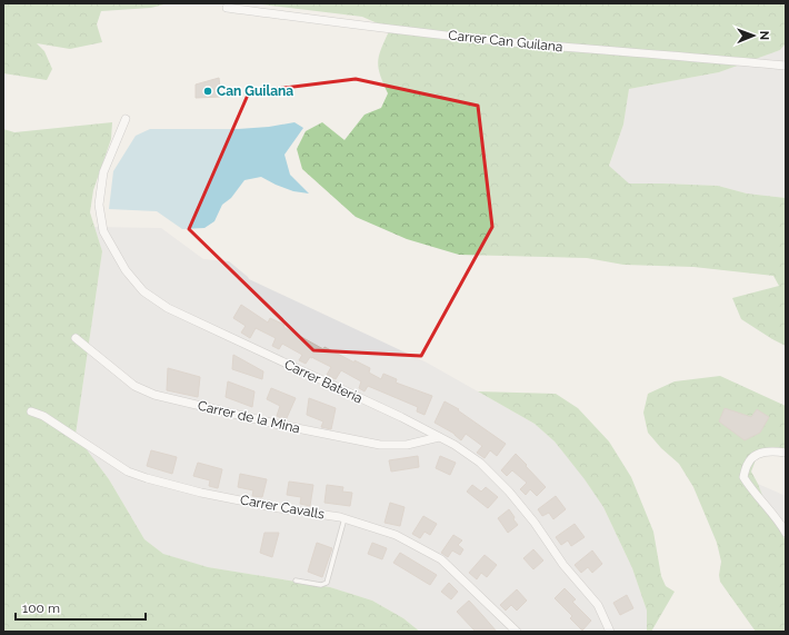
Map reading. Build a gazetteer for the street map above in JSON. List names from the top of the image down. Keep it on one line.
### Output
{"streets":{"street":["Carrer Can Guilana","Carrer Bateria","Carrer de la Mina","Carrer Cavalls"]},"crossings":[["Carrer Bateria","Carrer de la Mina"]],"places":["Can Guilana"],"scale_bar":"100 m","north":"right"}
